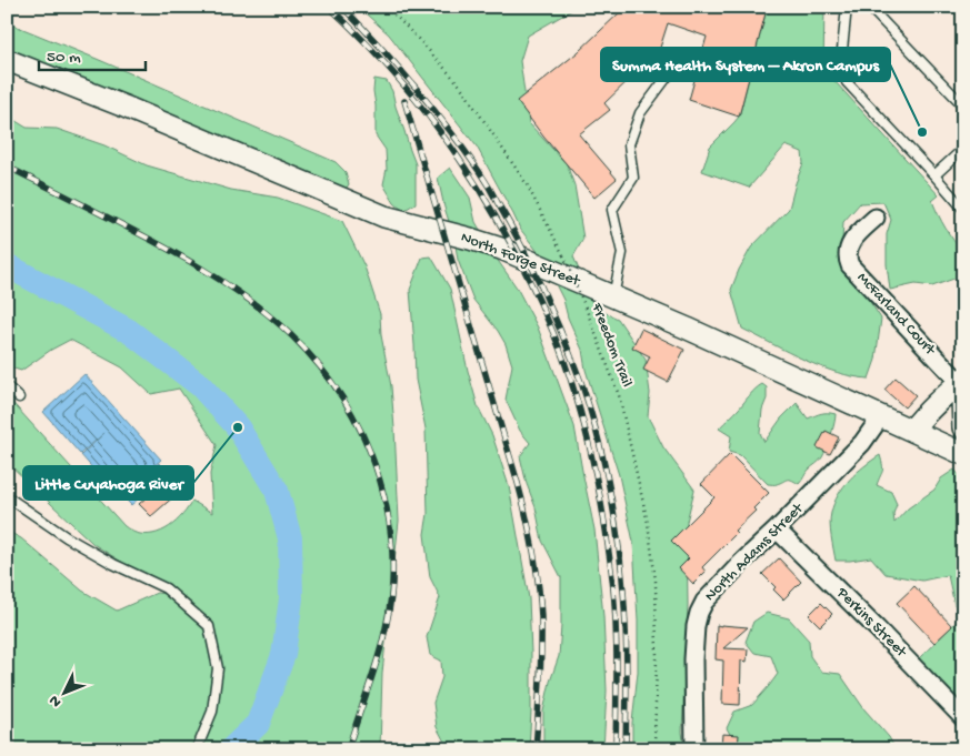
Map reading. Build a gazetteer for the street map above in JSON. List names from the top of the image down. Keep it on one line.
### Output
{"streets":{"street":["North Forge Street","McFarland Court","North Adams Street","Perkins Street"],"path":["Freedom Trail"]},"crossings":[["North Forge Street","North Adams Street"],["North Adams Street","Perkins Street"]],"places":["Summa Health System – Akron Campus","Little Cuyahoga River"],"scale_bar":"50 m","north":"bottom left"}
